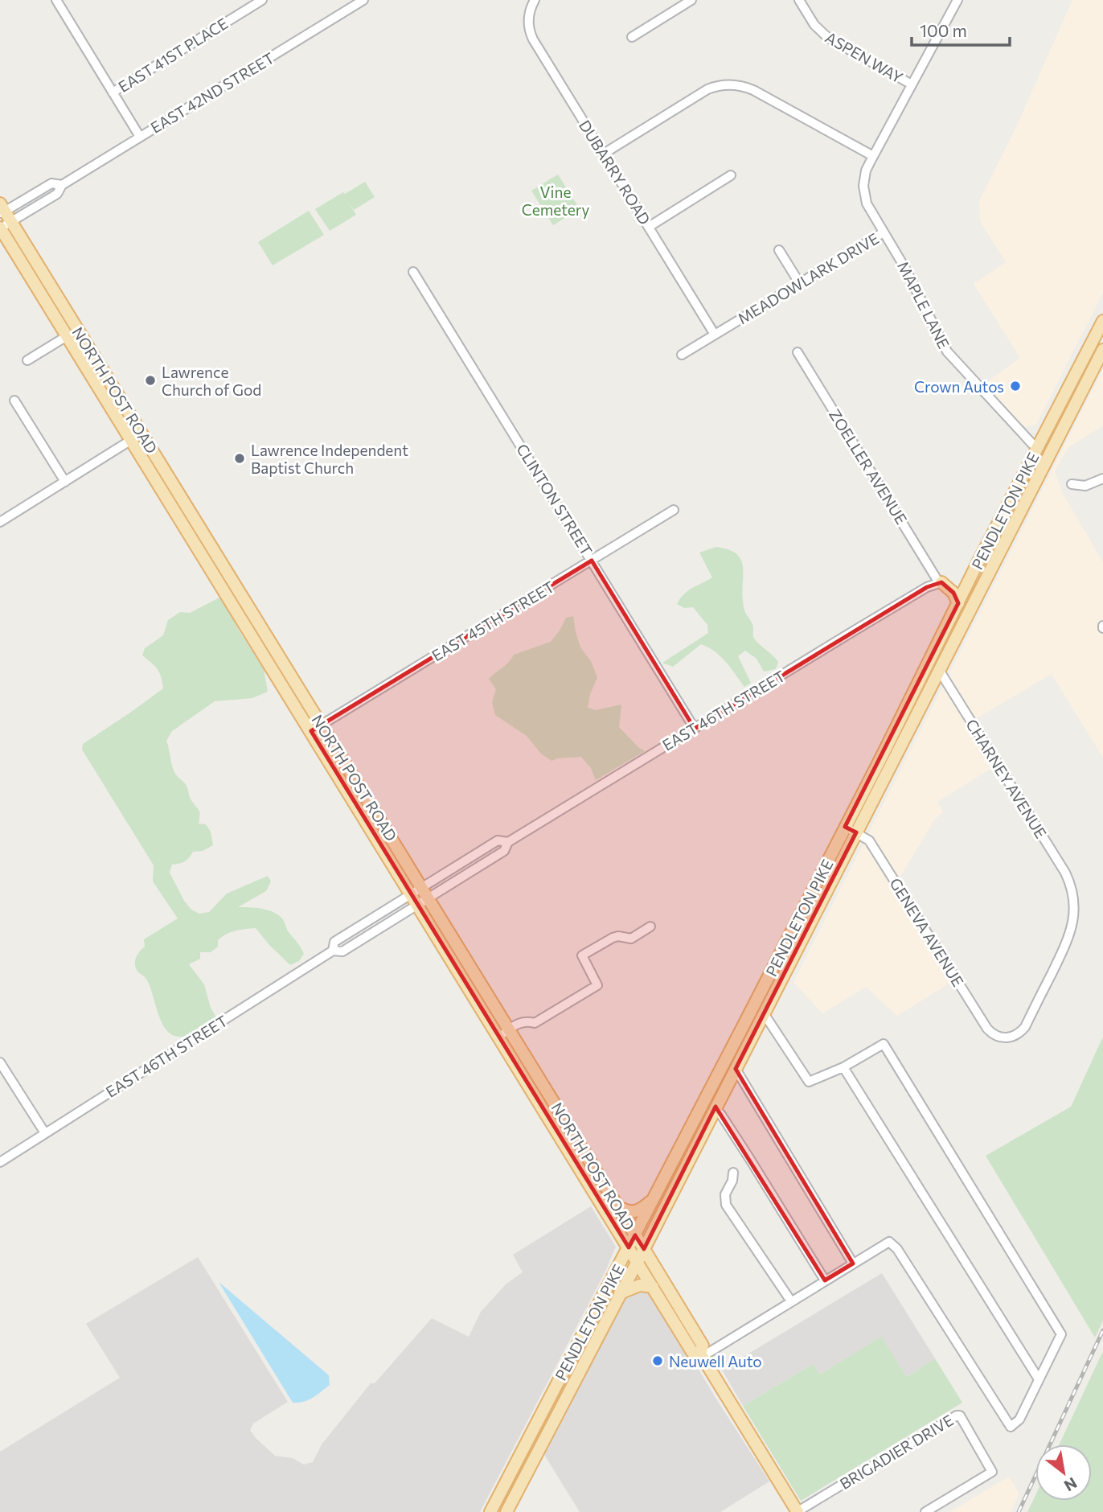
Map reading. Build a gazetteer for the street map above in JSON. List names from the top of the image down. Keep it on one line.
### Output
{"streets":{"main road":["NORTH POST ROAD","PENDLETON PIKE"],"street":["EAST 41ST PLACE","ASPEN WAY","EAST 42ND STREET","DUBARRY ROAD","MEADOWLARK DRIVE","MAPLE LANE","ZOELLER AVENUE","CLINTON STREET","EAST 45TH STREET","EAST 46TH STREET","CHARNEY AVENUE","GENEVA AVENUE","BRIGADIER DRIVE"]},"crossings":[["ASPEN WAY","MEADOWLARK DRIVE"],["EAST 42ND STREET","NORTH POST ROAD"],["DUBARRY ROAD","MEADOWLARK DRIVE"],["MEADOWLARK DRIVE","MAPLE LANE"],["MAPLE LANE","PENDLETON PIKE"],["NORTH POST ROAD","PENDLETON PIKE"],["NORTH POST ROAD","EAST 45TH STREET"],["NORTH POST ROAD","EAST 46TH STREET"],["NORTH POST ROAD","BRIGADIER DRIVE"],["ZOELLER AVENUE","EAST 46TH STREET"],["CLINTON STREET","EAST 45TH STREET"],["CLINTON STREET","EAST 46TH STREET"],["PENDLETON PIKE","CHARNEY AVENUE"],["PENDLETON PIKE","GENEVA AVENUE"],["CHARNEY AVENUE","GENEVA AVENUE"]],"parks":["Vine Cemetery"],"places":["Lawrence Church of God","Crown Autos","Lawrence Independent Baptist Church","Neuwell Auto"],"scale_bar":"100 m","north":"bottom right"}
